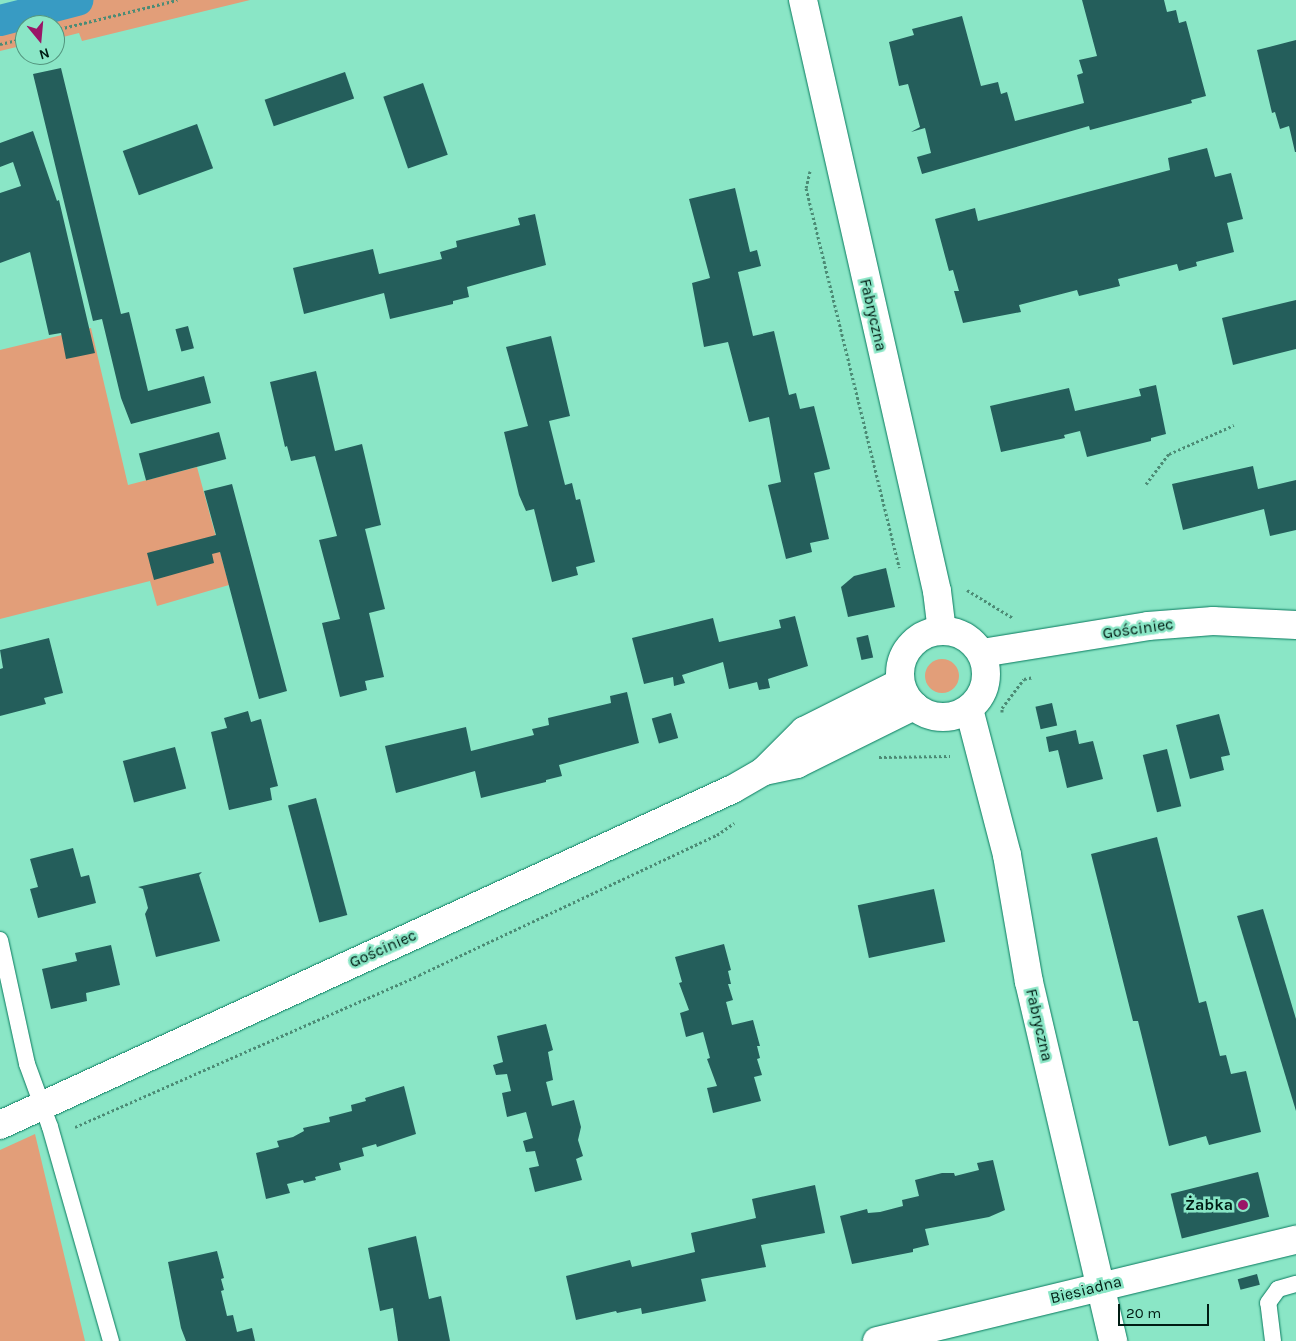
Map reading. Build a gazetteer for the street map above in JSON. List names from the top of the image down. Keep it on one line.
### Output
{"streets":{"street":["Fabryczna","Gościniec","Biesiadna"]},"crossings":[["Fabryczna","Gościniec"],["Fabryczna","Biesiadna"]],"places":["Żabka"],"scale_bar":"20 m","north":"bottom"}
